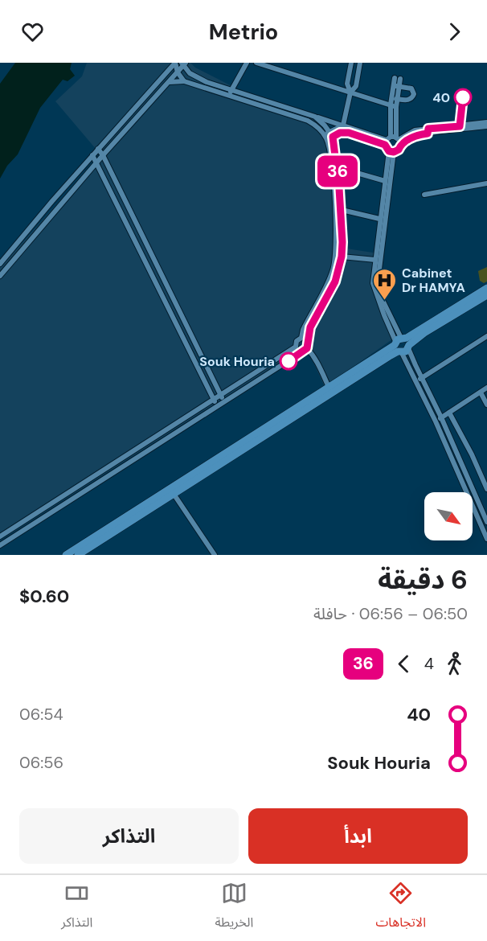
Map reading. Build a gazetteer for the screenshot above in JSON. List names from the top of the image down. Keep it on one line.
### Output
{"places":{"other":["40","Souk Houria"],"hospital":["Cabinet Dr HAMYA"]},"lines":["bus line 36"],"north":"bottom right","page":{"header":"Metrio","on_map":"36","heading":["6 دقيقة","06:50 – 06:56 · حافلة","$0.60"],"legs":["4","36"],"list":[{"name":"40","value":"06:54"},{"name":"Souk Houria","value":"06:56"}],"buttons":["ابدأ","التذاكر"],"tabs":["الاتجاهات","الخريطة","التذاكر"]}}
